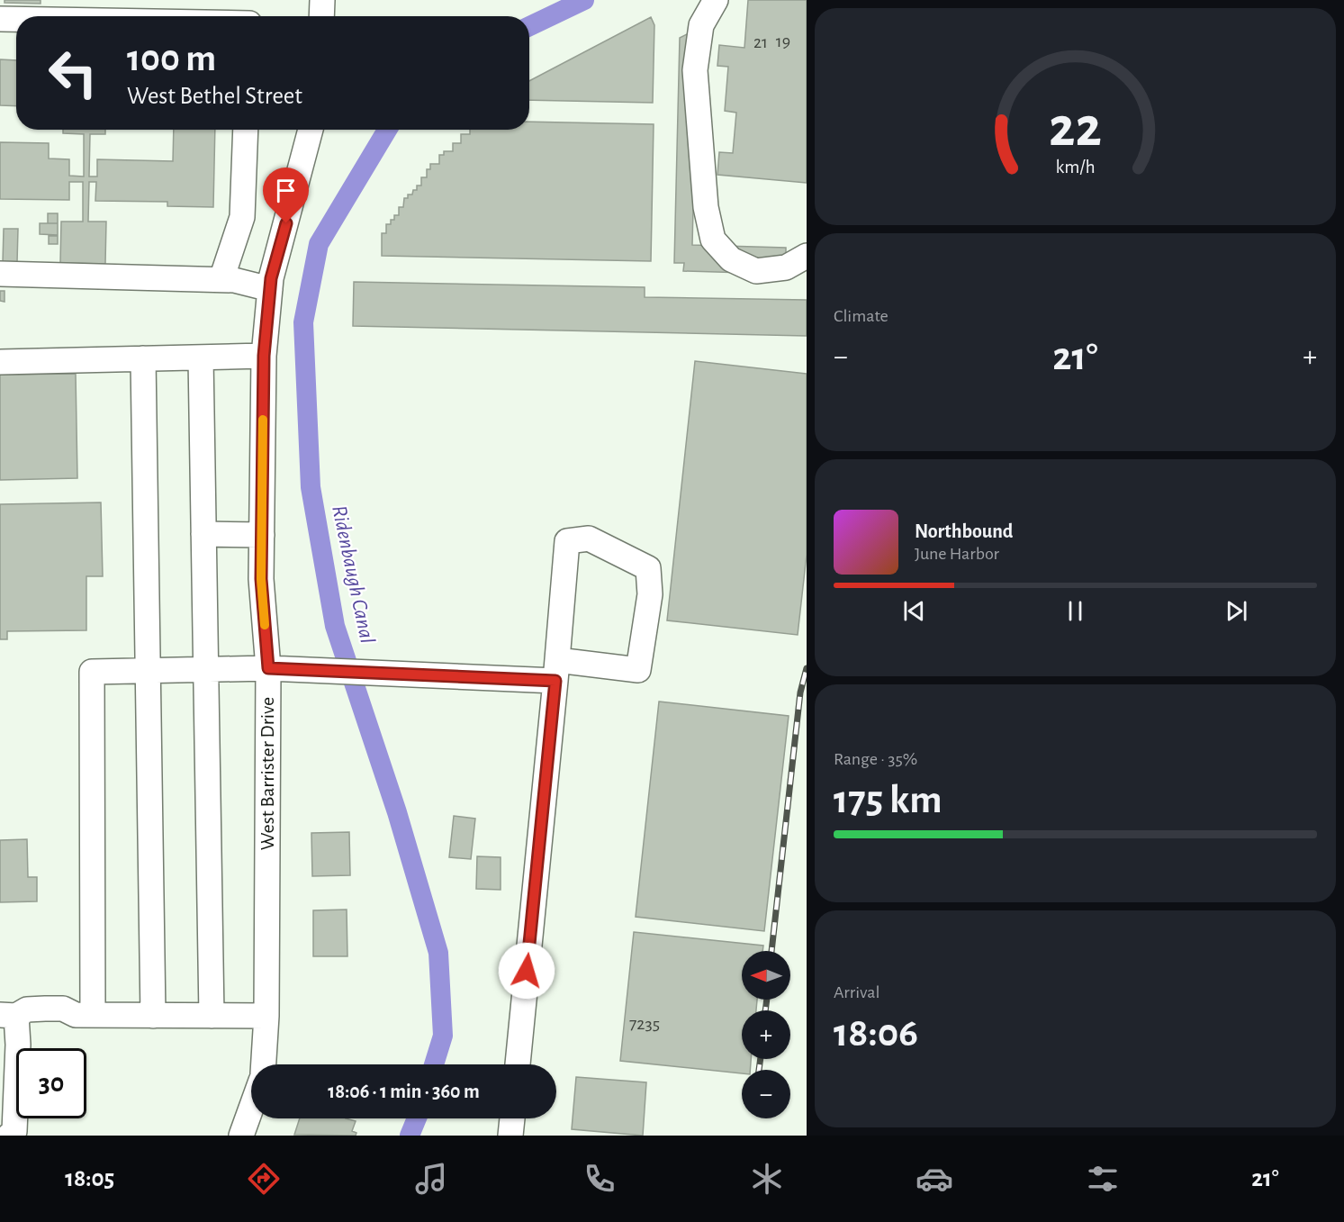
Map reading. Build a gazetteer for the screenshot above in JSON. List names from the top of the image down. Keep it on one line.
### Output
{"streets":{"street":["West Barrister Drive"]},"water":["Ridenbaugh Canal"],"house_numbers":["19","21","7235"],"north":"left","page":{"turn":["100 m","West Bethel Street"],"tile":["Climate",["Range · 35%","175 km"],["Arrival","18:06"]],"heat":["−","21°","+"],"song":["Northbound","June Harbor"],"map_buttons":["+","−"],"limit":"30","trip":"18:06 · 1 min · 360 m","tabs":["18:05","21°"],"gauge":["22","km/h"]}}
